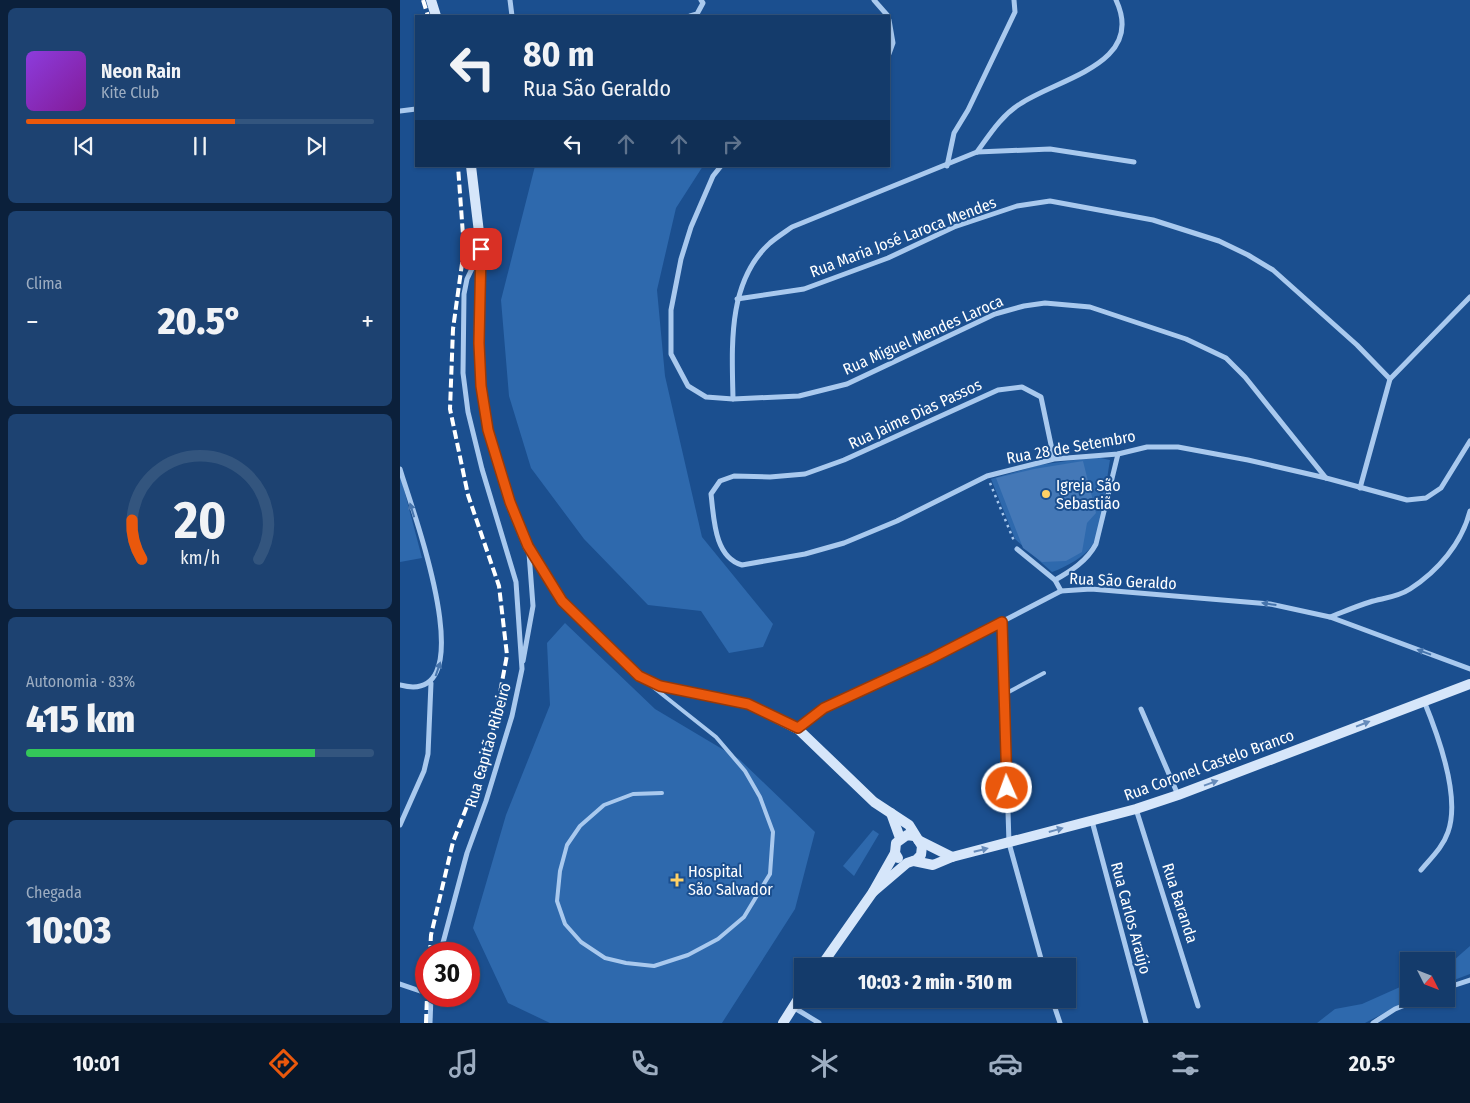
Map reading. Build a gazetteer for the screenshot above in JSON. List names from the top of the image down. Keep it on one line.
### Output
{"streets":{"main road":["Rua Coronel Castelo Branco"],"street":["Rua Maria José Laroca Mendes","Rua Miguel Mendes Laroca","Rua Jaime Dias Passos","Rua 28 de Setembro","Rua São Geraldo","Rua Capitão Ribeiro","Rua Baranda","Rua Carlos Araújo"]},"crossings":[["Rua Miguel Mendes Laroca","Rua 28 de Setembro"],["Rua Jaime Dias Passos","Rua 28 de Setembro"],["Rua Coronel Castelo Branco","Rua Baranda"],["Rua Coronel Castelo Branco","Rua Carlos Araújo"]],"one_way":["Rua São Geraldo","Rua Coronel Castelo Branco"],"places":{"other":["Igreja São Sebastião"],"health":["Hospital São Salvador"]},"north":"bottom right","page":{"turn":["80 m","Rua São Geraldo"],"song":["Neon Rain","Kite Club"],"tile":["Clima",["Autonomia · 83%","415 km"],["Chegada","10:03"]],"heat":["−","20.5°","+"],"limit":"30","trip":"10:03 · 2 min · 510 m","tabs":["10:01","20.5°"],"gauge":["20","km/h"]}}
